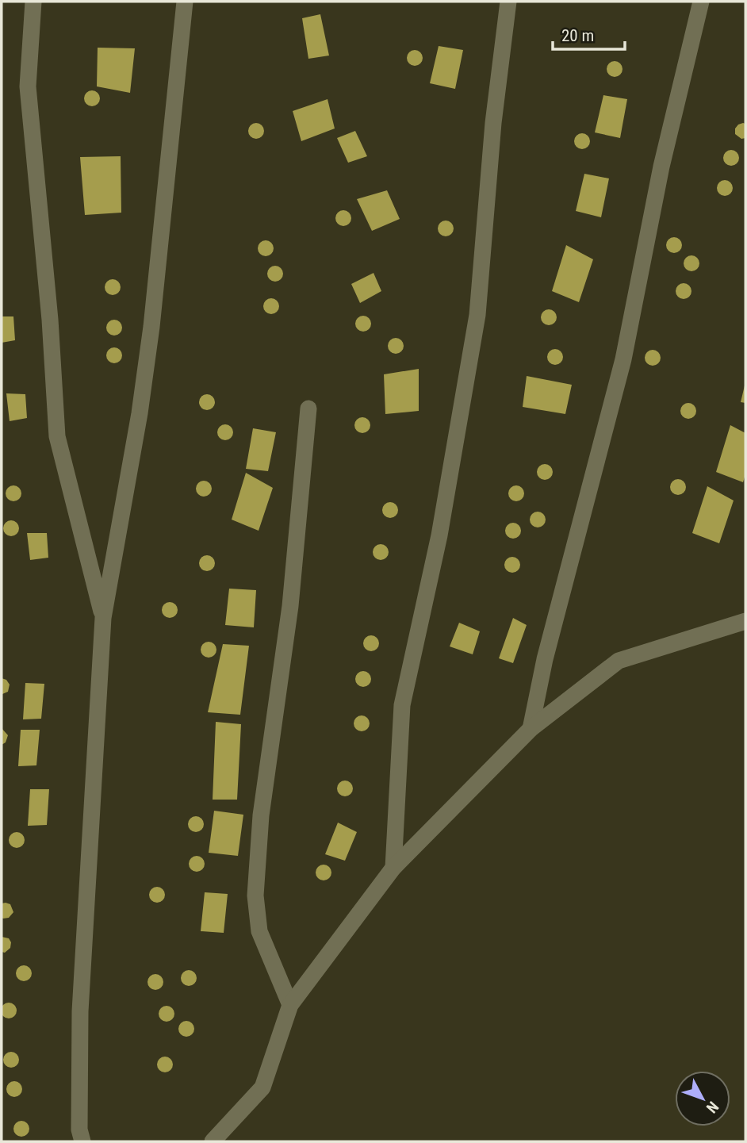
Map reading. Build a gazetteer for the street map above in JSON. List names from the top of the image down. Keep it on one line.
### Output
{"scale_bar":"20 m","north":"bottom right"}
